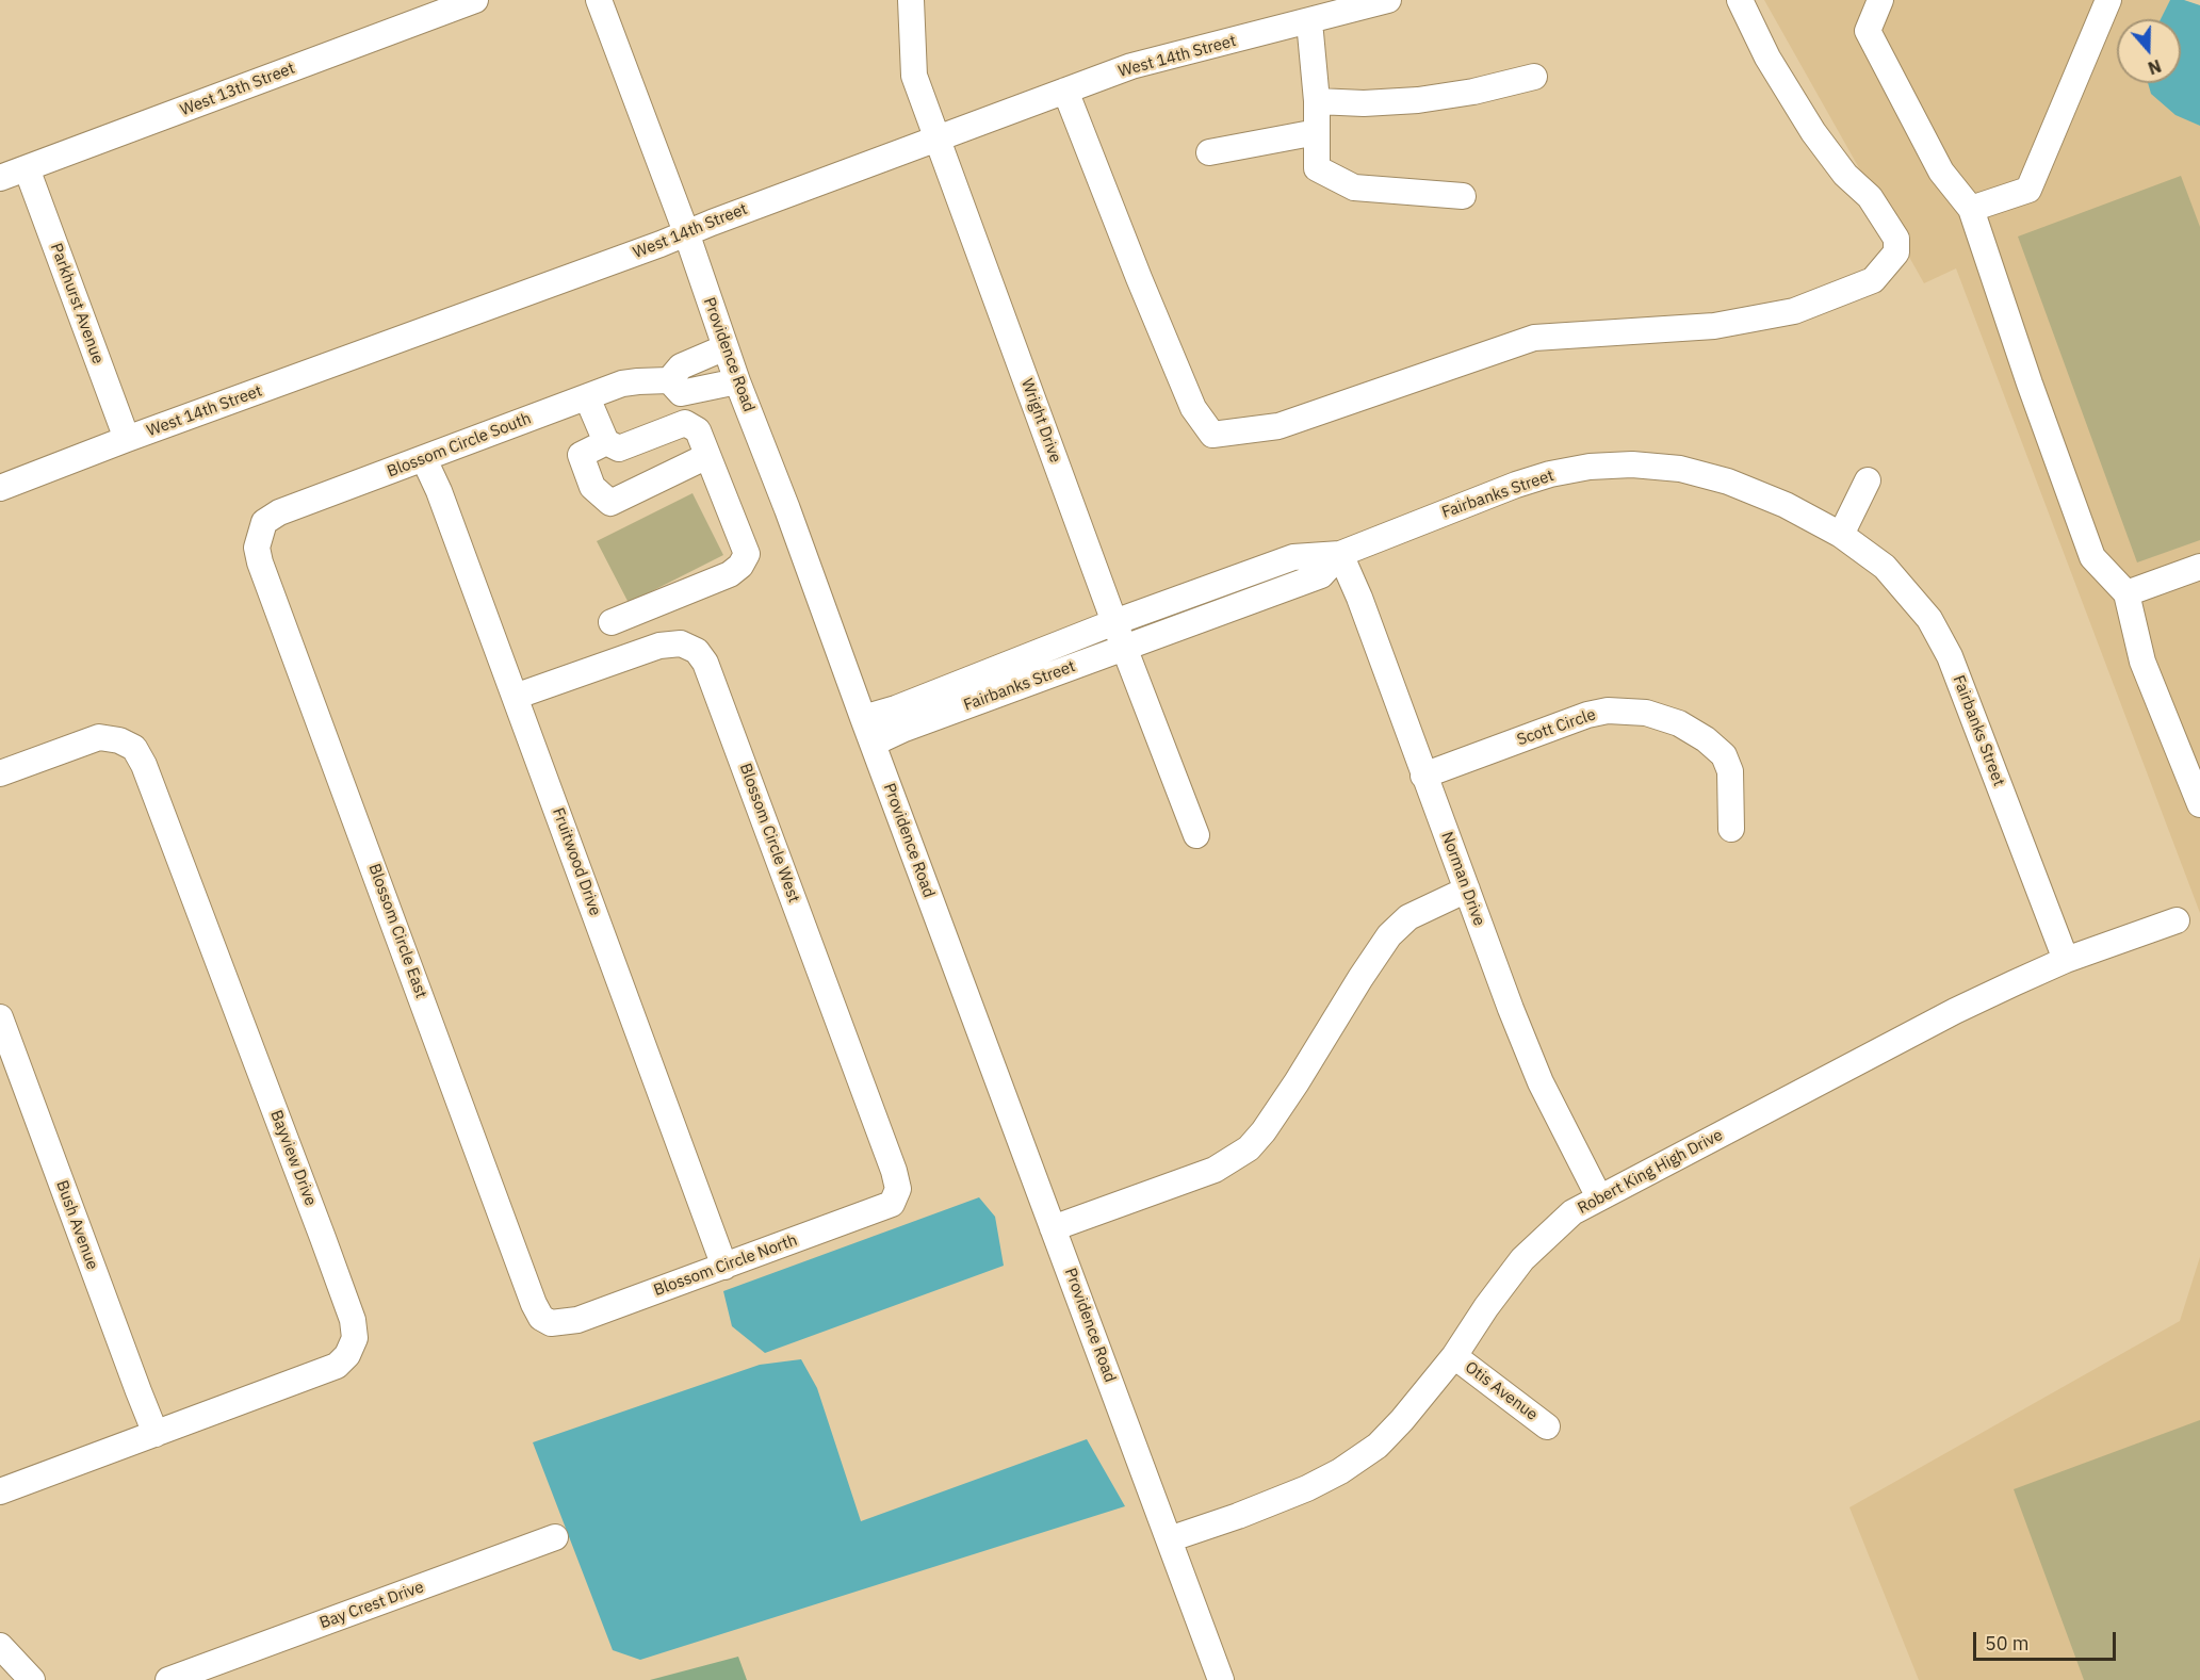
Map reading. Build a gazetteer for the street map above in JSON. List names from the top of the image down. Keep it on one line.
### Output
{"streets":{"street":["West 14th Street","West 13th Street","Parkhurst Avenue","Providence Road","Wright Drive","Blossom Circle South","Fairbanks Street","Scott Circle","Blossom Circle West","Fruitwood Drive","Norman Drive","Blossom Circle East","Bayview Drive","Robert King High Drive","Bush Avenue","Blossom Circle North","Otis Avenue","Bay Crest Drive"]},"crossings":[["West 14th Street","Parkhurst Avenue"],["West 14th Street","Providence Road"],["West 14th Street","Wright Drive"],["West 13th Street","Parkhurst Avenue"],["Providence Road","Blossom Circle South"],["Providence Road","Fairbanks Street"],["Providence Road","Robert King High Drive"],["Wright Drive","Fairbanks Street"],["Blossom Circle South","Fruitwood Drive"],["Blossom Circle South","Blossom Circle East"],["Fairbanks Street","Norman Drive"],["Fairbanks Street","Robert King High Drive"],["Scott Circle","Norman Drive"],["Blossom Circle West","Fruitwood Drive"],["Blossom Circle West","Blossom Circle North"],["Fruitwood Drive","Blossom Circle North"],["Norman Drive","Robert King High Drive"],["Blossom Circle East","Blossom Circle North"],["Bayview Drive","Bush Avenue"],["Robert King High Drive","Otis Avenue"]],"scale_bar":"50 m","north":"bottom"}
